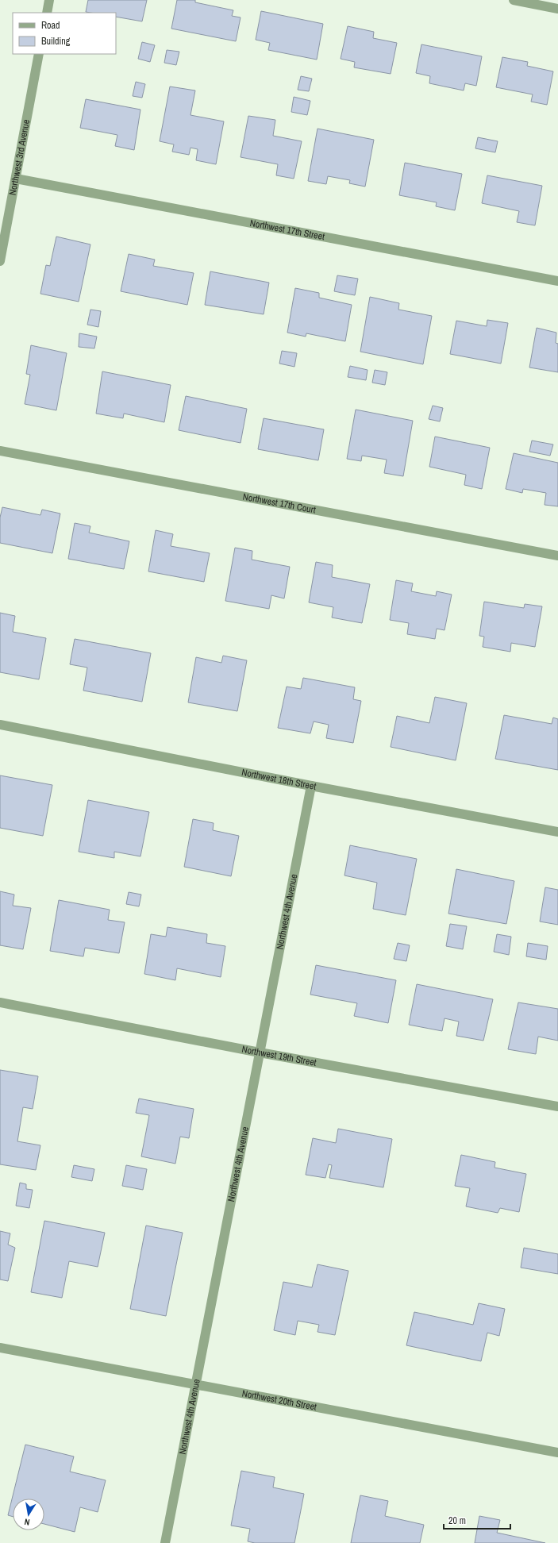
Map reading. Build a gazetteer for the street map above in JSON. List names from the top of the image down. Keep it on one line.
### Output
{"streets":{"street":["Northwest 3rd Avenue","Northwest 17th Street","Northwest 17th Court","Northwest 18th Street","Northwest 4th Avenue","Northwest 19th Street","Northwest 20th Street"]},"crossings":[["Northwest 3rd Avenue","Northwest 17th Street"],["Northwest 18th Street","Northwest 4th Avenue"],["Northwest 4th Avenue","Northwest 19th Street"],["Northwest 4th Avenue","Northwest 20th Street"]],"legend":["Road","Building"],"scale_bar":"20 m","north":"bottom"}
